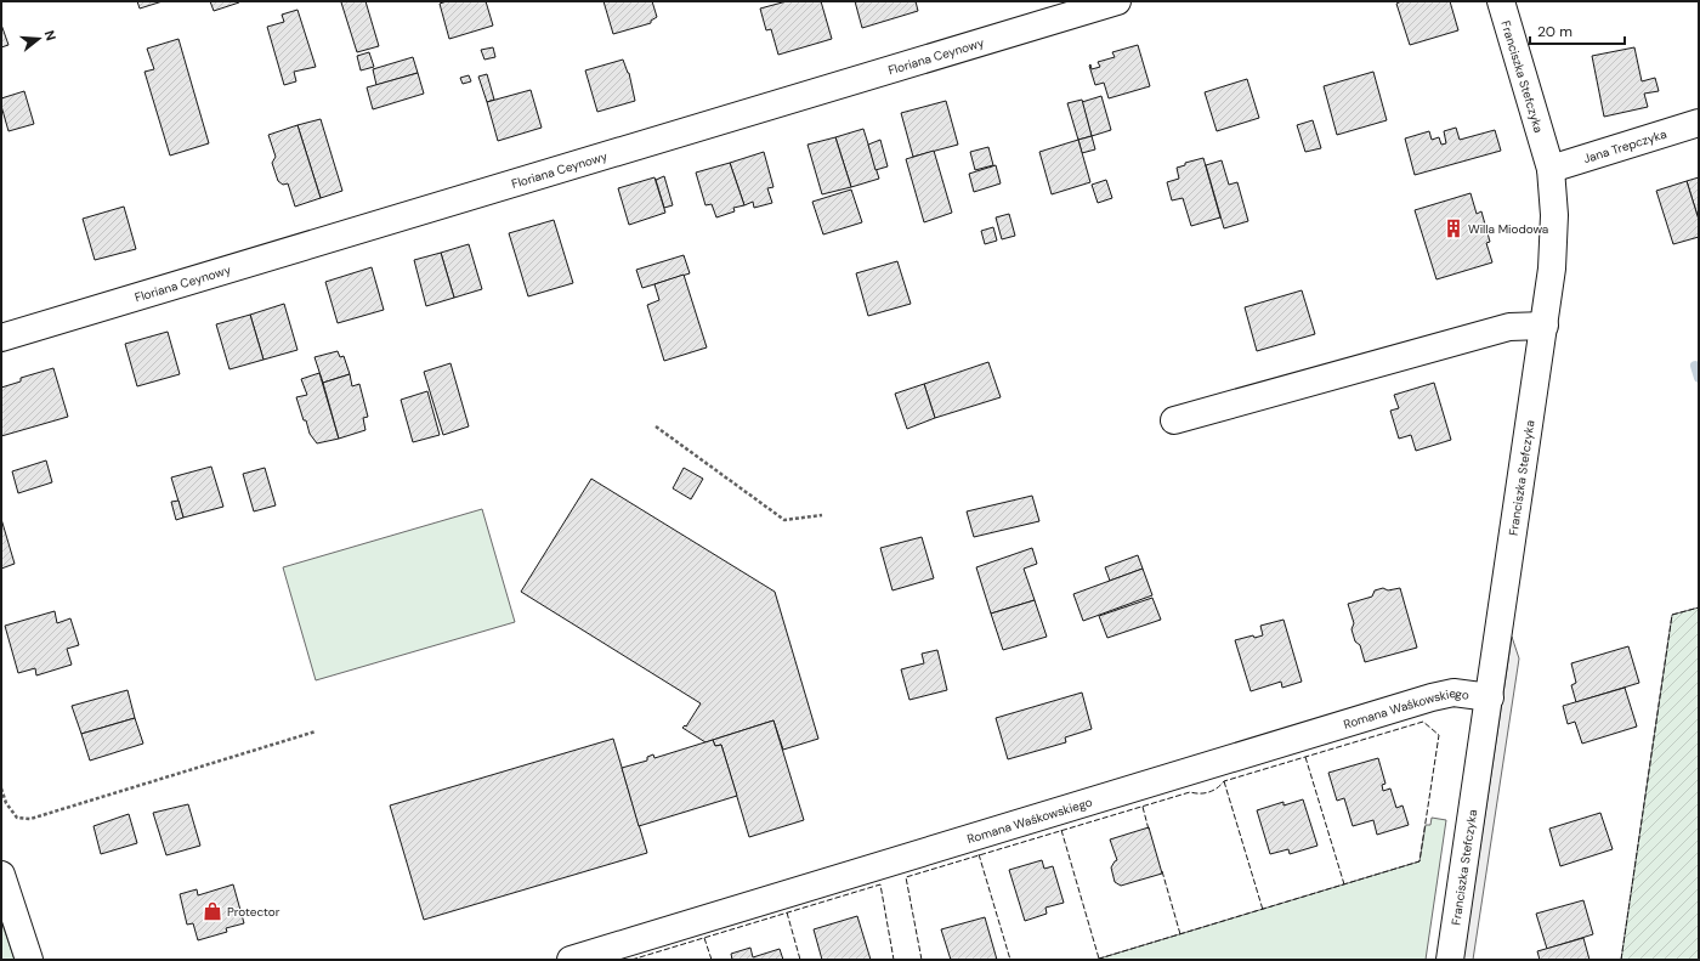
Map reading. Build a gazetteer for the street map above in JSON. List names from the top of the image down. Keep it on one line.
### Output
{"streets":{"street":["Floriana Ceynowy","Franciszka Stefczyka","Jana Trepczyka","Romana Waśkowskiego"]},"crossings":[["Franciszka Stefczyka","Jana Trepczyka"],["Franciszka Stefczyka","Romana Waśkowskiego"]],"places":{"building":["Willa Miodowa"],"shop":["Protector"]},"scale_bar":"20 m","north":"right"}
